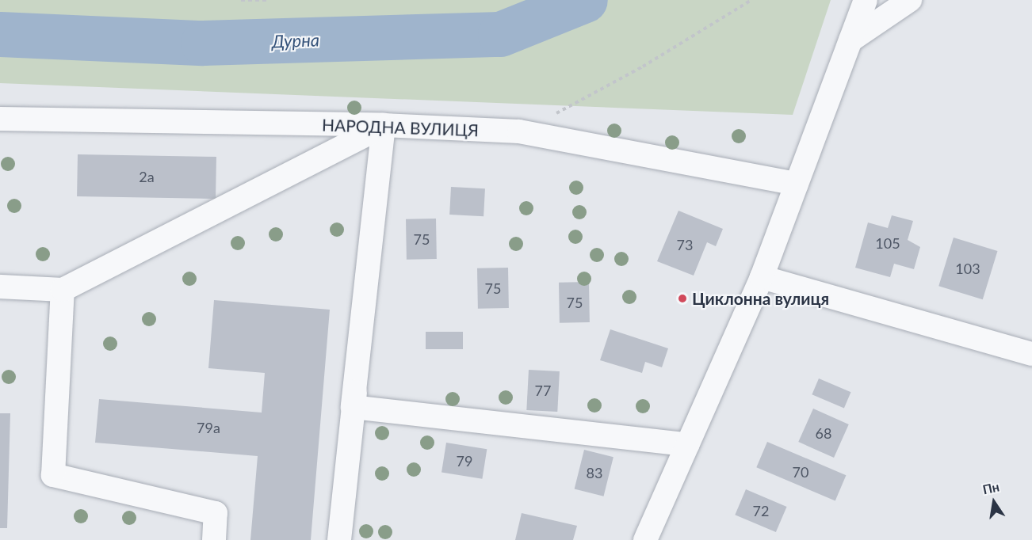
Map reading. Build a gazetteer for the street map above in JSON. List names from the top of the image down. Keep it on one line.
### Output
{"streets":{"street":["НАРОДНА ВУЛИЦЯ"]},"water":["Дурна"],"places":["Циклонна вулиця"],"house_numbers":["2а","75","105","73","103","75","75","77","79а","68","79","70","83","72"],"north":"top"}
